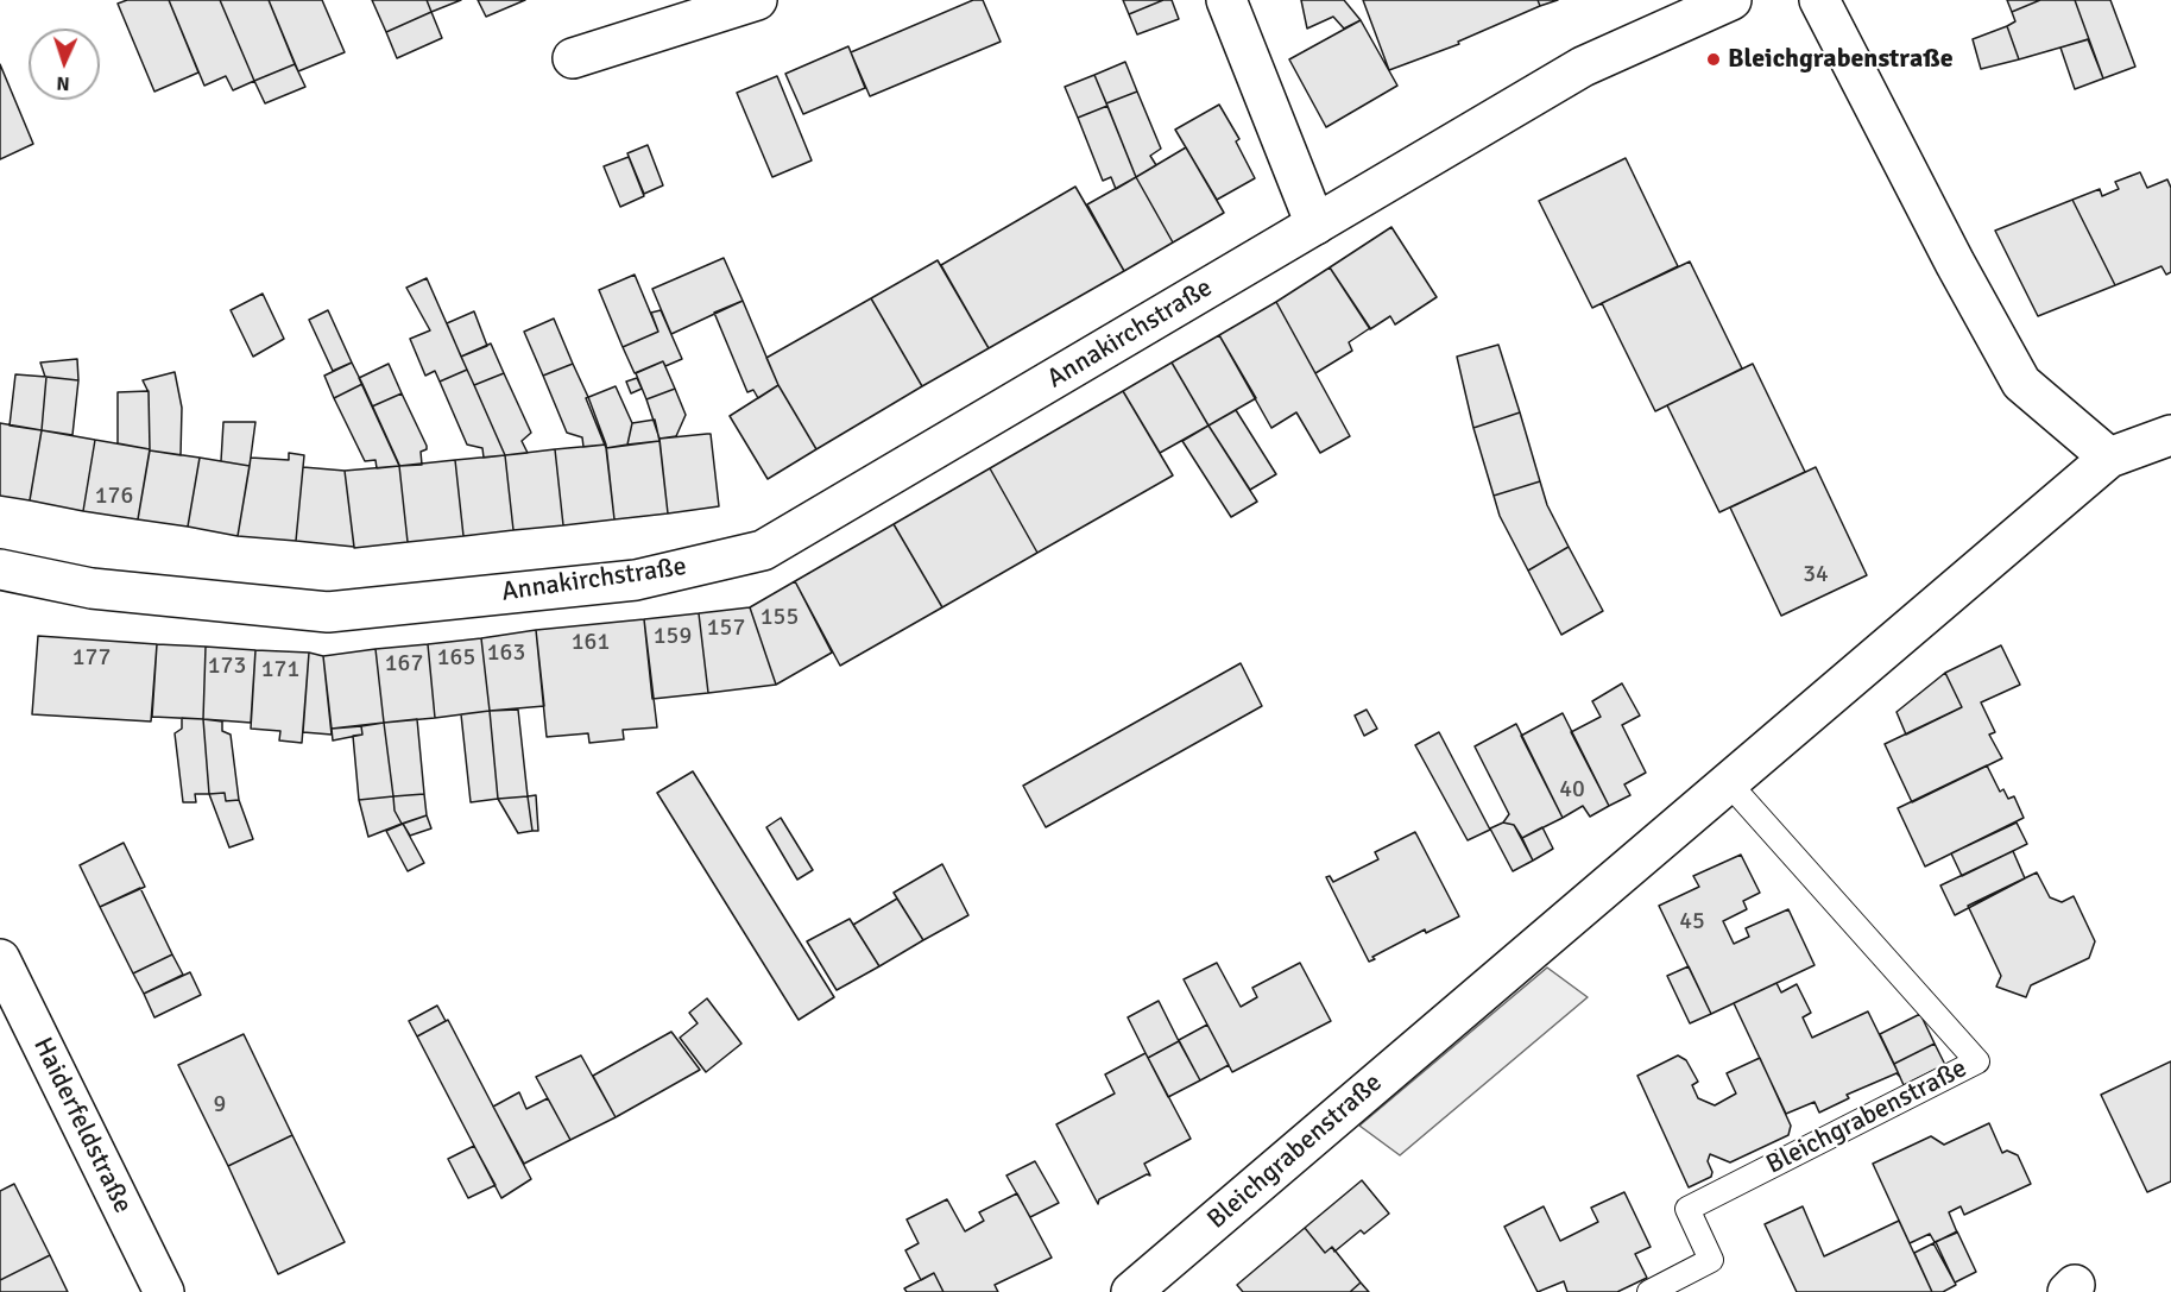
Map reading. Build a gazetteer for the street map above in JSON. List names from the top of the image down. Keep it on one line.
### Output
{"streets":{"street":["Annakirchstraße","Bleichgrabenstraße","Haiderfeldstraße"]},"places":["Bleichgrabenstraße"],"house_numbers":["176","34","155","157","159","161","163","177","165","167","173","171","40","45","9"],"north":"bottom"}
